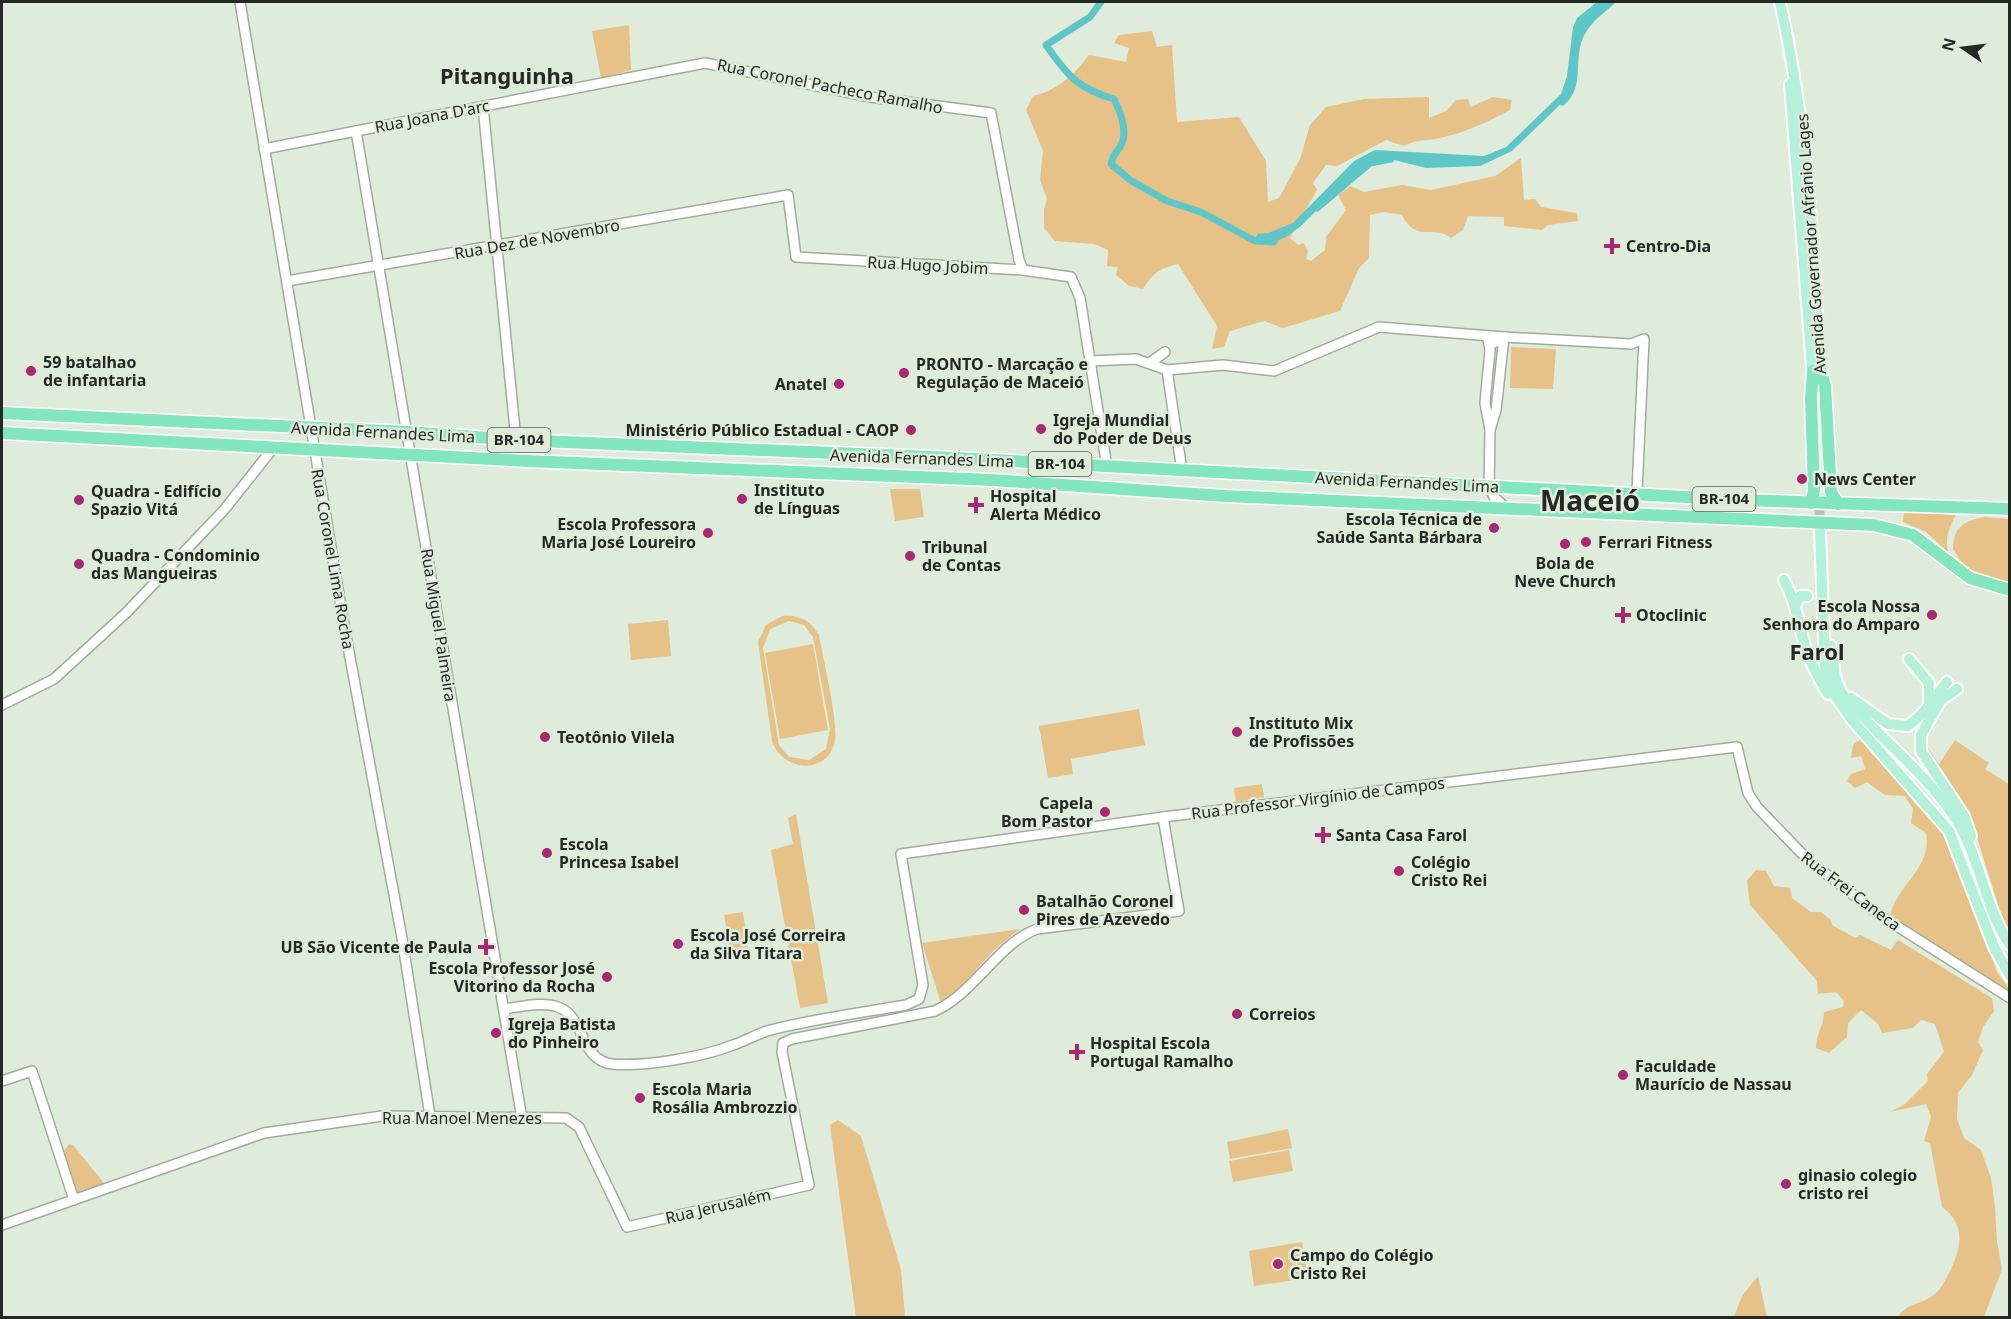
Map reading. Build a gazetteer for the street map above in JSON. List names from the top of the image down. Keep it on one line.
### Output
{"streets":{"highway":["Avenida Fernandes Lima","BR-104"],"main road":["Avenida Governador Afrânio Lages"],"street":["Rua Coronel Pacheco Ramalho","Rua Joana D'arc","Rua Dez de Novembro","Rua Hugo Jobim","Rua Coronel Lima Rocha","Rua Miguel Palmeira","Rua Professor Virgínio de Campos","Rua Frei Caneca","Rua Manoel Menezes","Rua Jerusalém"]},"crossings":[["Rua Coronel Pacheco Ramalho","Rua Joana D'arc"],["Rua Coronel Pacheco Ramalho","Rua Hugo Jobim"],["Rua Joana D'arc","Rua Coronel Lima Rocha"],["Rua Joana D'arc","Rua Miguel Palmeira"],["Rua Dez de Novembro","Rua Hugo Jobim"],["Rua Dez de Novembro","Rua Coronel Lima Rocha"],["Rua Dez de Novembro","Rua Miguel Palmeira"],["Avenida Fernandes Lima","Rua Coronel Lima Rocha"],["Avenida Fernandes Lima","Rua Miguel Palmeira"],["Rua Coronel Lima Rocha","Rua Manoel Menezes"],["Rua Miguel Palmeira","Rua Professor Virgínio de Campos"],["Rua Miguel Palmeira","Rua Manoel Menezes"],["Rua Professor Virgínio de Campos","Rua Frei Caneca"],["Rua Professor Virgínio de Campos","Rua Jerusalém"],["Rua Manoel Menezes","Rua Jerusalém"]],"districts":["Pitanguinha","Maceió","Farol"],"places":{"health":["Centro-Dia","Hospital Alerta Médico","Otoclinic","Santa Casa Farol","UB São Vicente de Paula","Hospital Escola Portugal Ramalho"],"other":["59 batalhao de infantaria","PRONTO - Marcação e Regulação de Maceió","Anatel","Igreja Mundial do Poder de Deus","Ministério Público Estadual - CAOP","News Center","Instituto de Línguas","Quadra - Edifício Spazio Vitá","Escola Técnica de Saúde Santa Bárbara","Escola Professora Maria José Loureiro","Ferrari Fitness","Bola de Neve Church","Tribunal de Contas","Quadra - Condominio das Mangueiras","Escola Nossa Senhora do Amparo","Instituto Mix de Profissões","Teotônio Vilela","Capela Bom Pastor","Escola Princesa Isabel","Colégio Cristo Rei","Batalhão Coronel Pires de Azevedo","Escola José Correira da Silva Titara","Escola Professor José Vitorino da Rocha","Correios","Igreja Batista do Pinheiro","Faculdade Maurício de Nassau","Escola Maria Rosália Ambrozzio","ginasio colegio cristo rei","Campo do Colégio Cristo Rei"]},"north":"left"}
